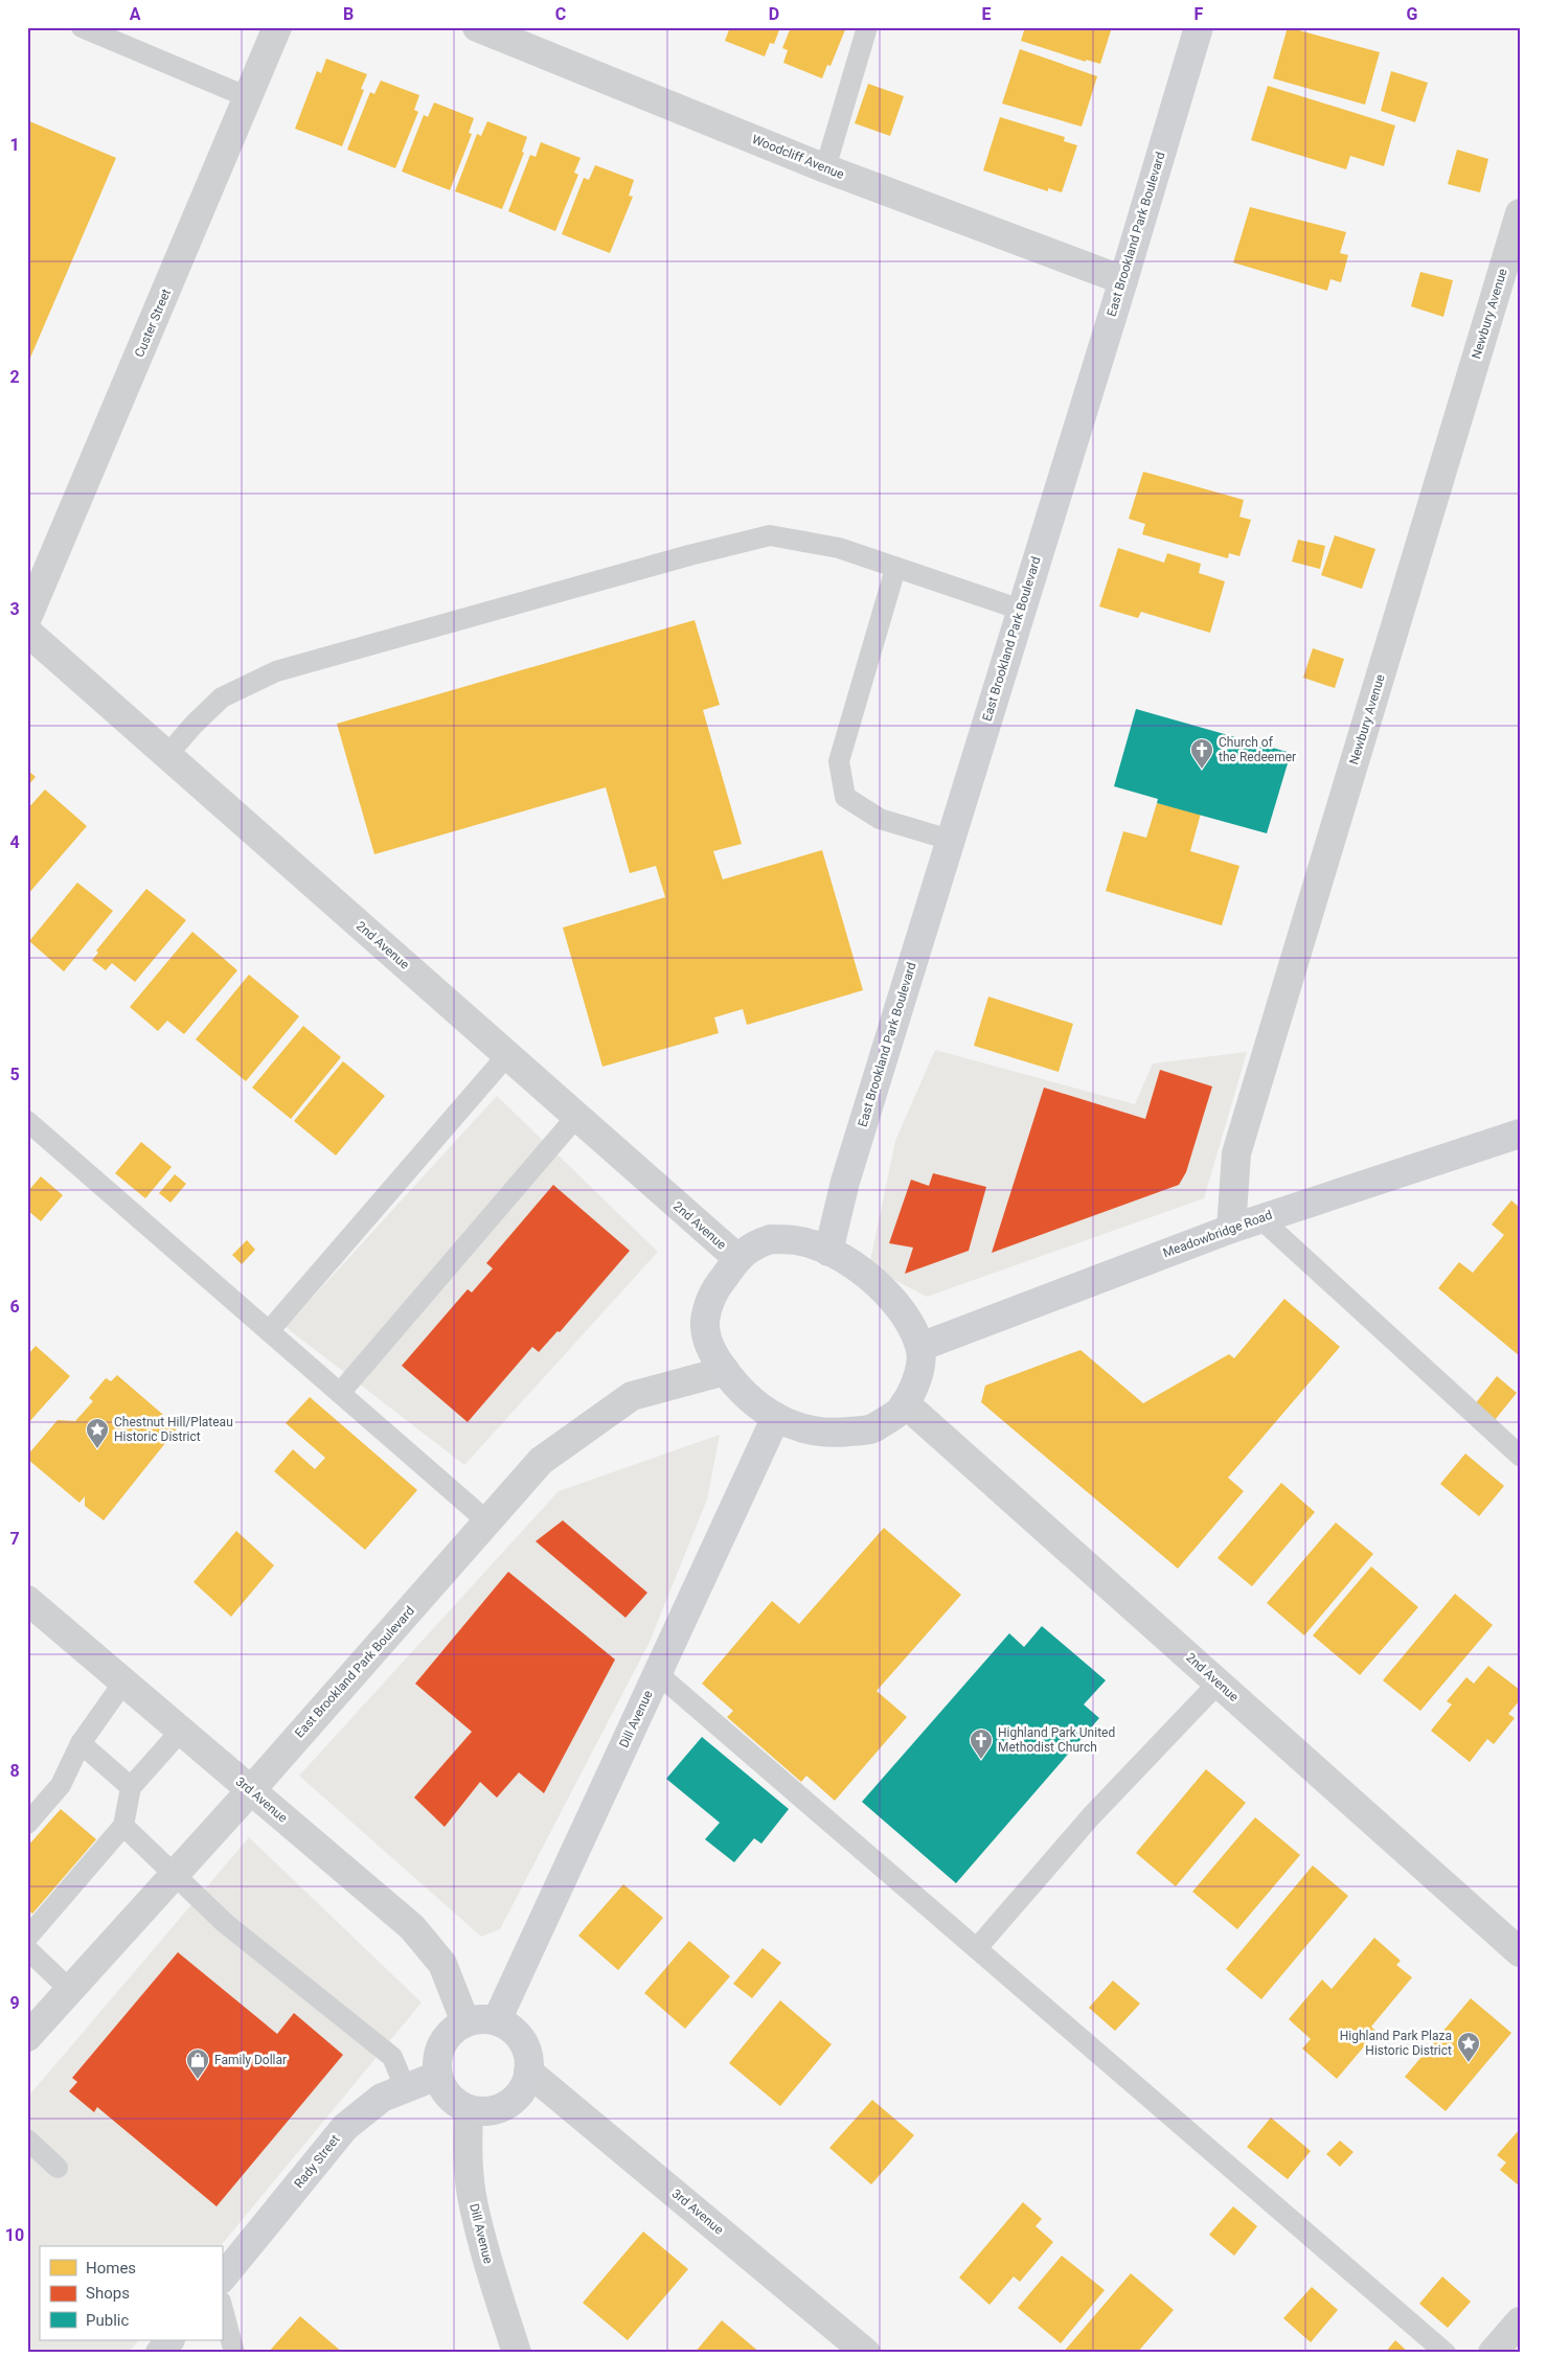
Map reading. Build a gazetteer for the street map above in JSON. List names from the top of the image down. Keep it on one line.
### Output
{"streets":{"main road":["East Brookland Park Boulevard","Meadowbridge Road","Dill Avenue","Rady Street"],"street":["Woodcliff Avenue","Newbury Avenue","Custer Street","2nd Avenue","3rd Avenue"]},"crossings":[["Woodcliff Avenue","East Brookland Park Boulevard"],["East Brookland Park Boulevard","3rd Avenue"],["Newbury Avenue","Meadowbridge Road"],["Dill Avenue","3rd Avenue"],["Dill Avenue","Rady Street"],["3rd Avenue","Rady Street"]],"places":{"church":["Church of the Redeemer","Highland Park United Methodist Church"],"place":["Chestnut Hill/Plateau Historic District","Highland Park Plaza Historic District"],"shop":["Family Dollar"]},"legend":["Homes","Shops","Public"],"grid":{"columns":["A","B","C","D","E","F","G"],"rows":["1","2","3","4","5","6","7","8","9","10"]}}
